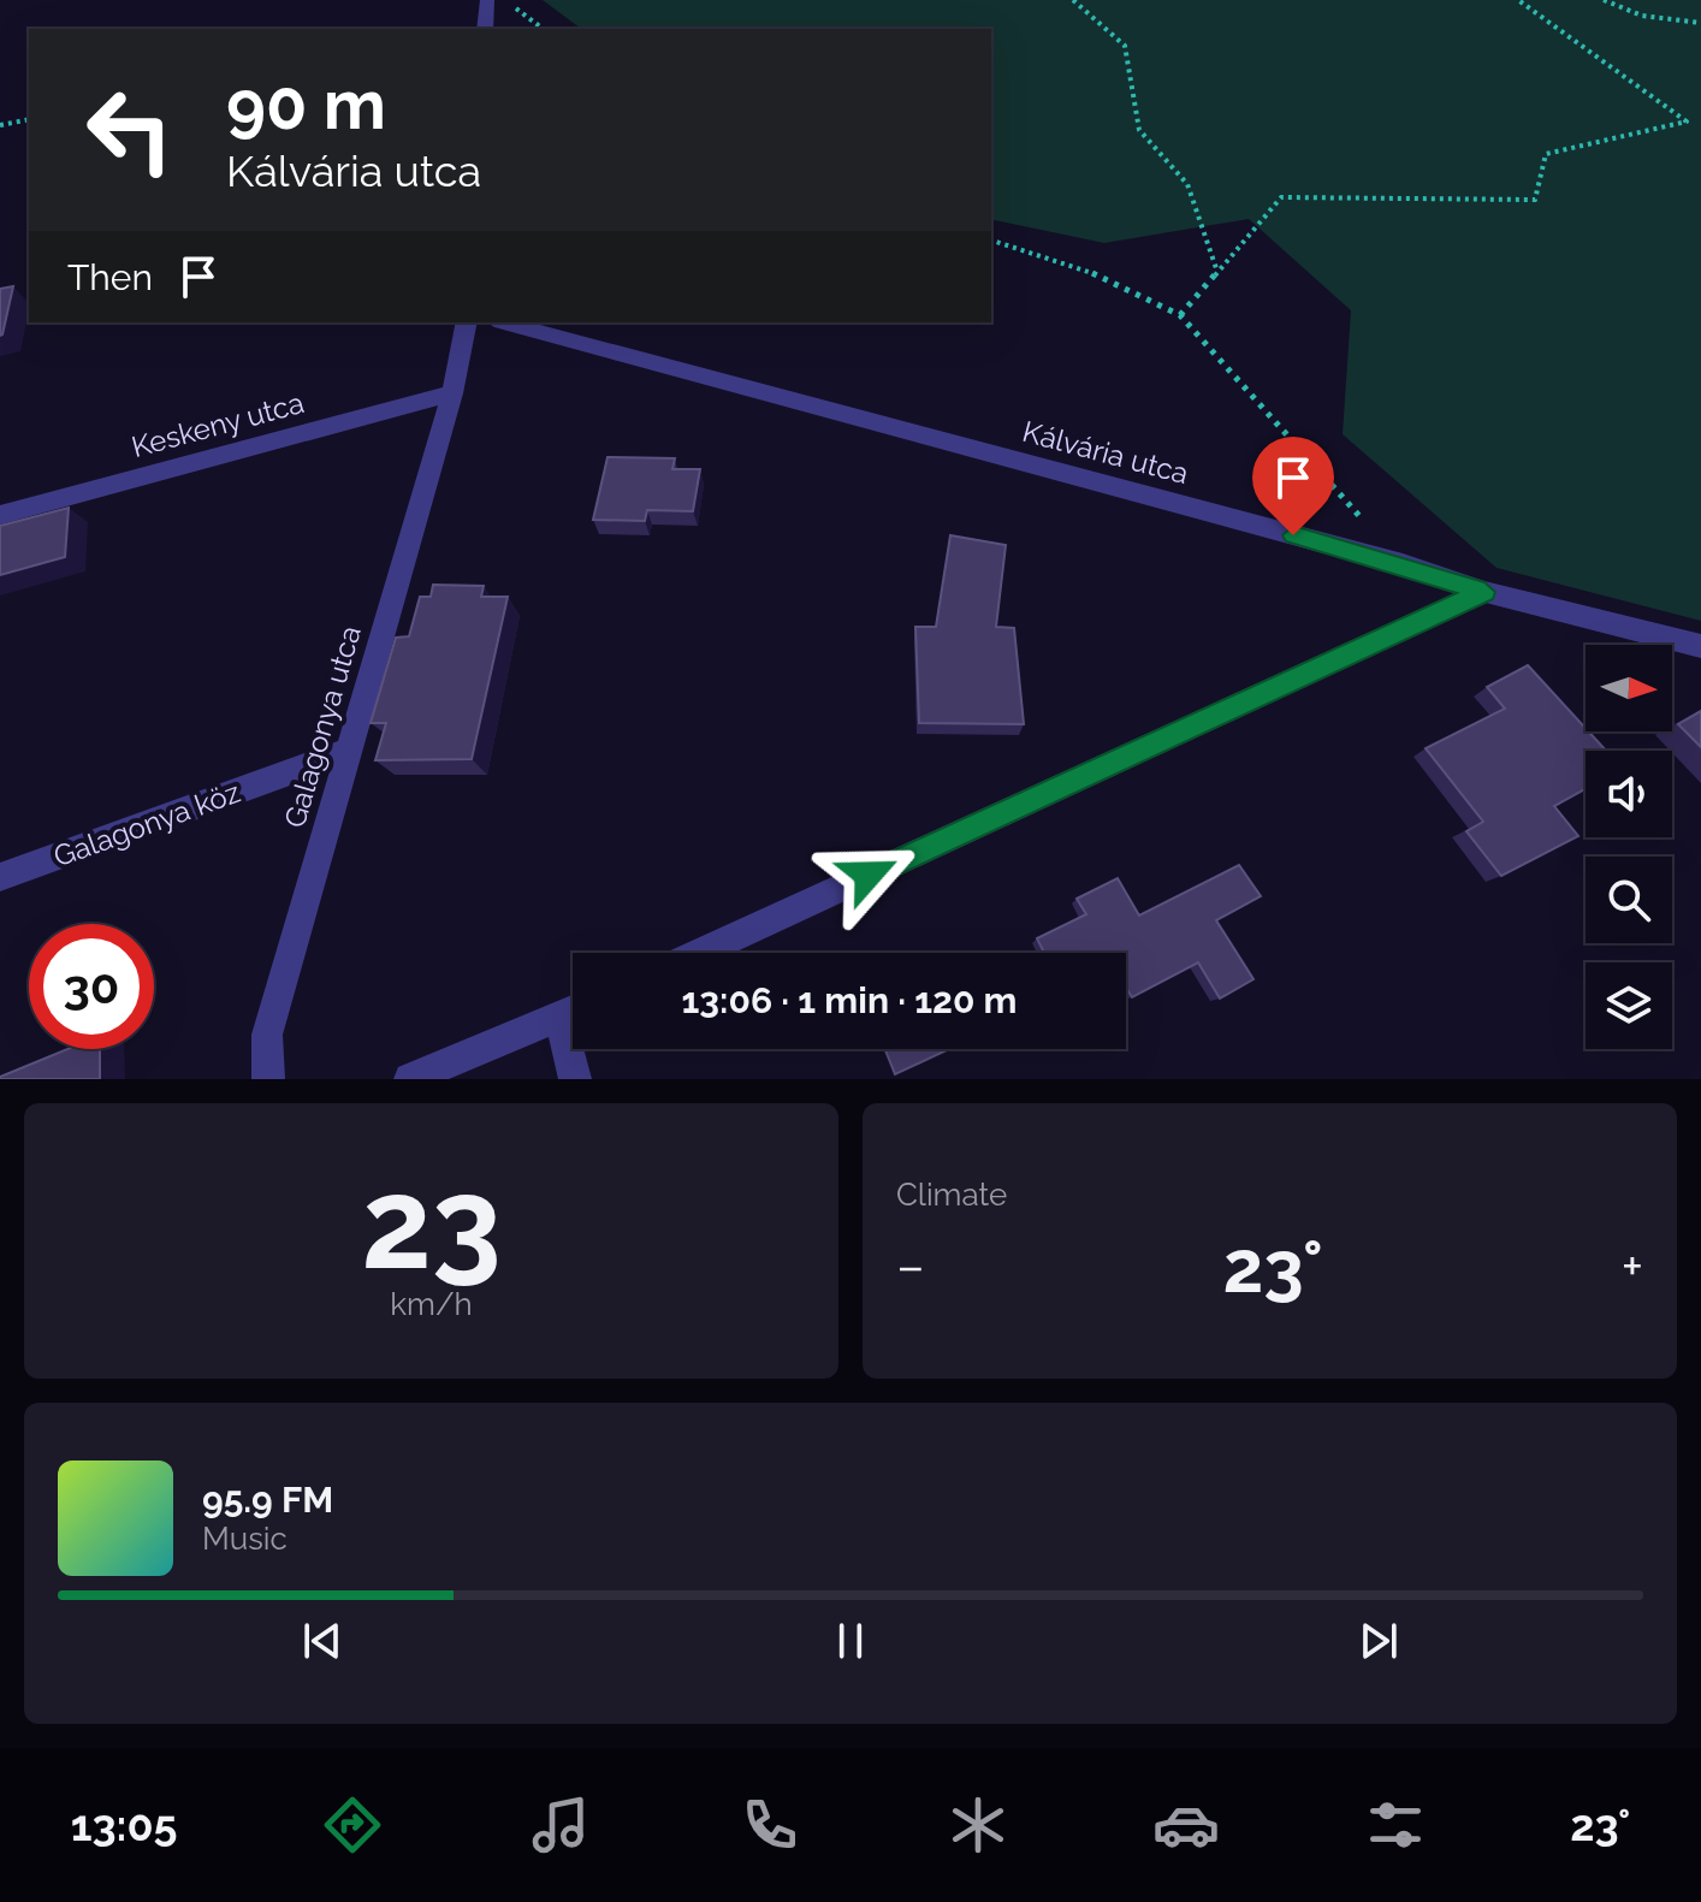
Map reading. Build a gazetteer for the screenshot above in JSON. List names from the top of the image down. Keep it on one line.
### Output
{"streets":{"street":["Keskeny utca","Kálvária utca","Galagonya utca","Galagonya köz"]},"crossings":[["Keskeny utca","Galagonya utca"],["Galagonya utca","Galagonya köz"]],"north":"right","page":{"turn":["90 m","Kálvária utca"],"then":"Then","limit":"30","trip":"13:06 · 1 min · 120 m","tile":[["23","km/h"],"Climate"],"heat":["−","23°","+"],"song":["95.9 FM","Music"],"tabs":["13:05","23°"]}}
